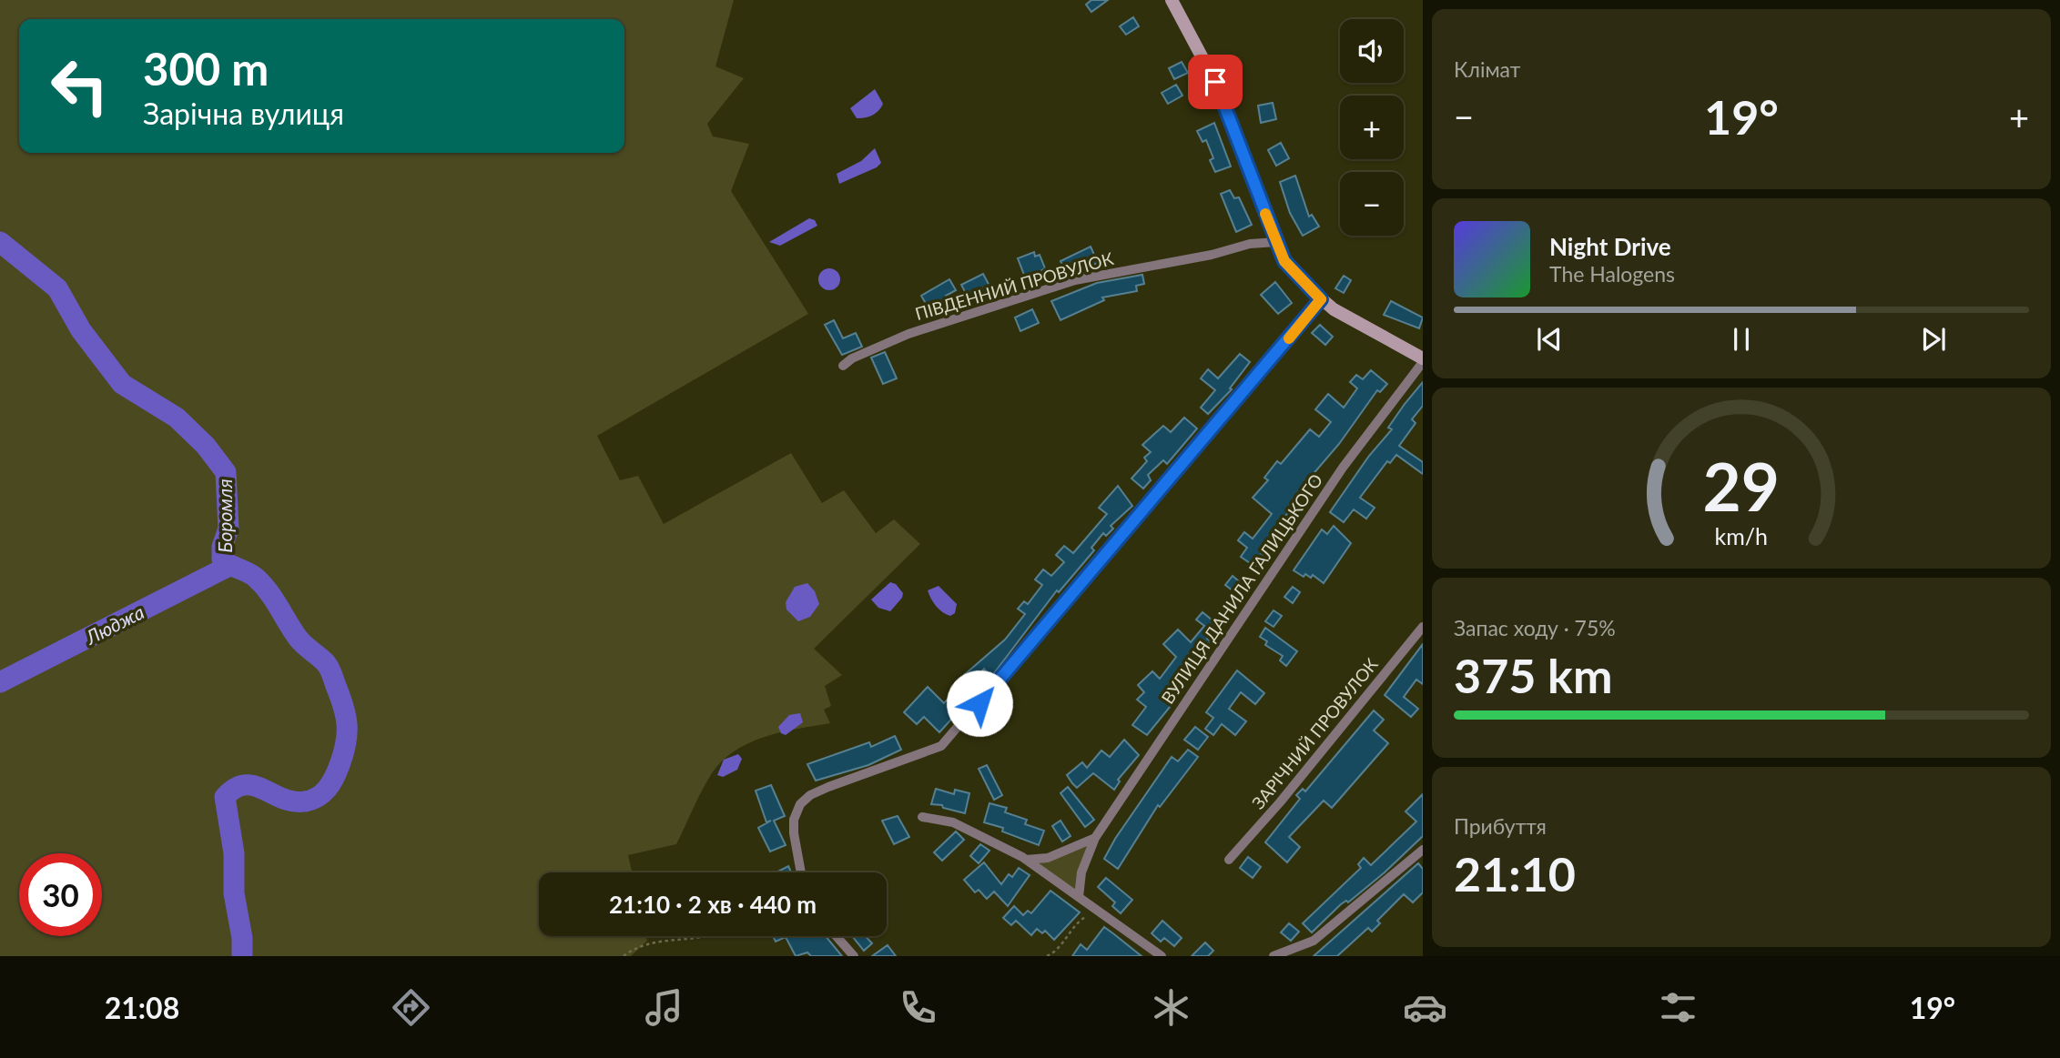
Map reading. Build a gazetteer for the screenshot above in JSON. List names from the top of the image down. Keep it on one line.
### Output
{"streets":{"street":["ПІВДЕННИЙ ПРОВУЛОК","ВУЛИЦЯ ДАНИЛА ГАЛИЦЬКОГО","ЗАРІЧНИЙ ПРОВУЛОК"]},"water":["Боромля","Люджа"],"page":{"tile":["Клімат",["Запас ходу · 75%","375 km"],["Прибуття","21:10"]],"map_buttons":["+","−"],"turn":["300 m","Зарічна вулиця"],"heat":["−","19°","+"],"song":["Night Drive","The Halogens"],"limit":"30","trip":"21:10 · 2 хв · 440 m","tabs":["21:08","19°"],"gauge":["29","km/h"]}}
